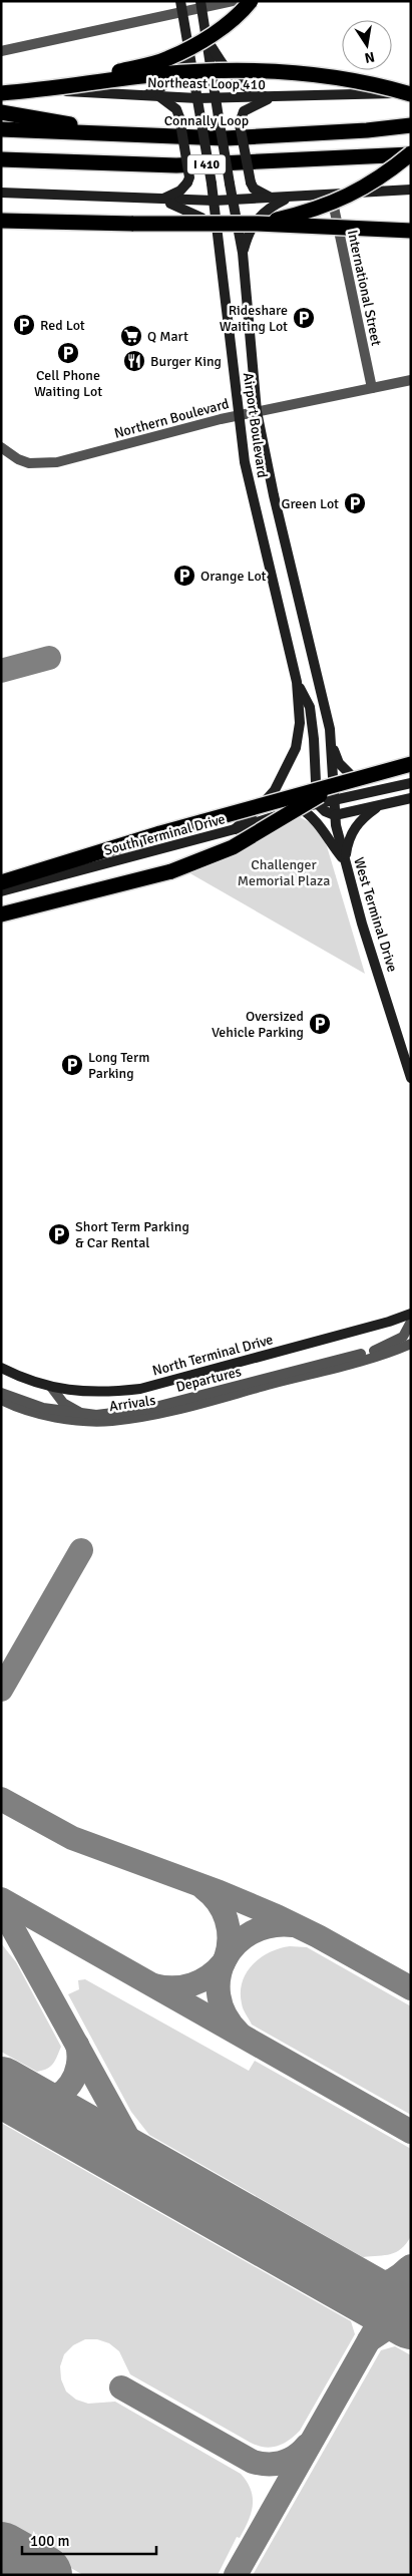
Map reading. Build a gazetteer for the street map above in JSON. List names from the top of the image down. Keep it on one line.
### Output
{"streets":{"highway":["Connally Loop","I 410"],"main road":["Northeast Loop 410","Airport Boulevard","South Terminal Drive","West Terminal Drive","North Terminal Drive"],"street":["International Street","Northern Boulevard","Departures","Arrivals"]},"crossings":[["Northeast Loop 410","Airport Boulevard"],["International Street","Northern Boulevard"],["Northern Boulevard","Airport Boulevard"],["Airport Boulevard","South Terminal Drive"],["Airport Boulevard","West Terminal Drive"]],"parks":["Challenger Memorial Plaza"],"places":{"parking":["Rideshare Waiting Lot","Red Lot","Cell Phone Waiting Lot","Green Lot","Orange Lot","Oversized Vehicle Parking","Long Term Parking","Short Term Parking & Car Rental"],"supermarket":["Q Mart"],"restaurant":["Burger King"]},"scale_bar":"100 m","north":"bottom"}
